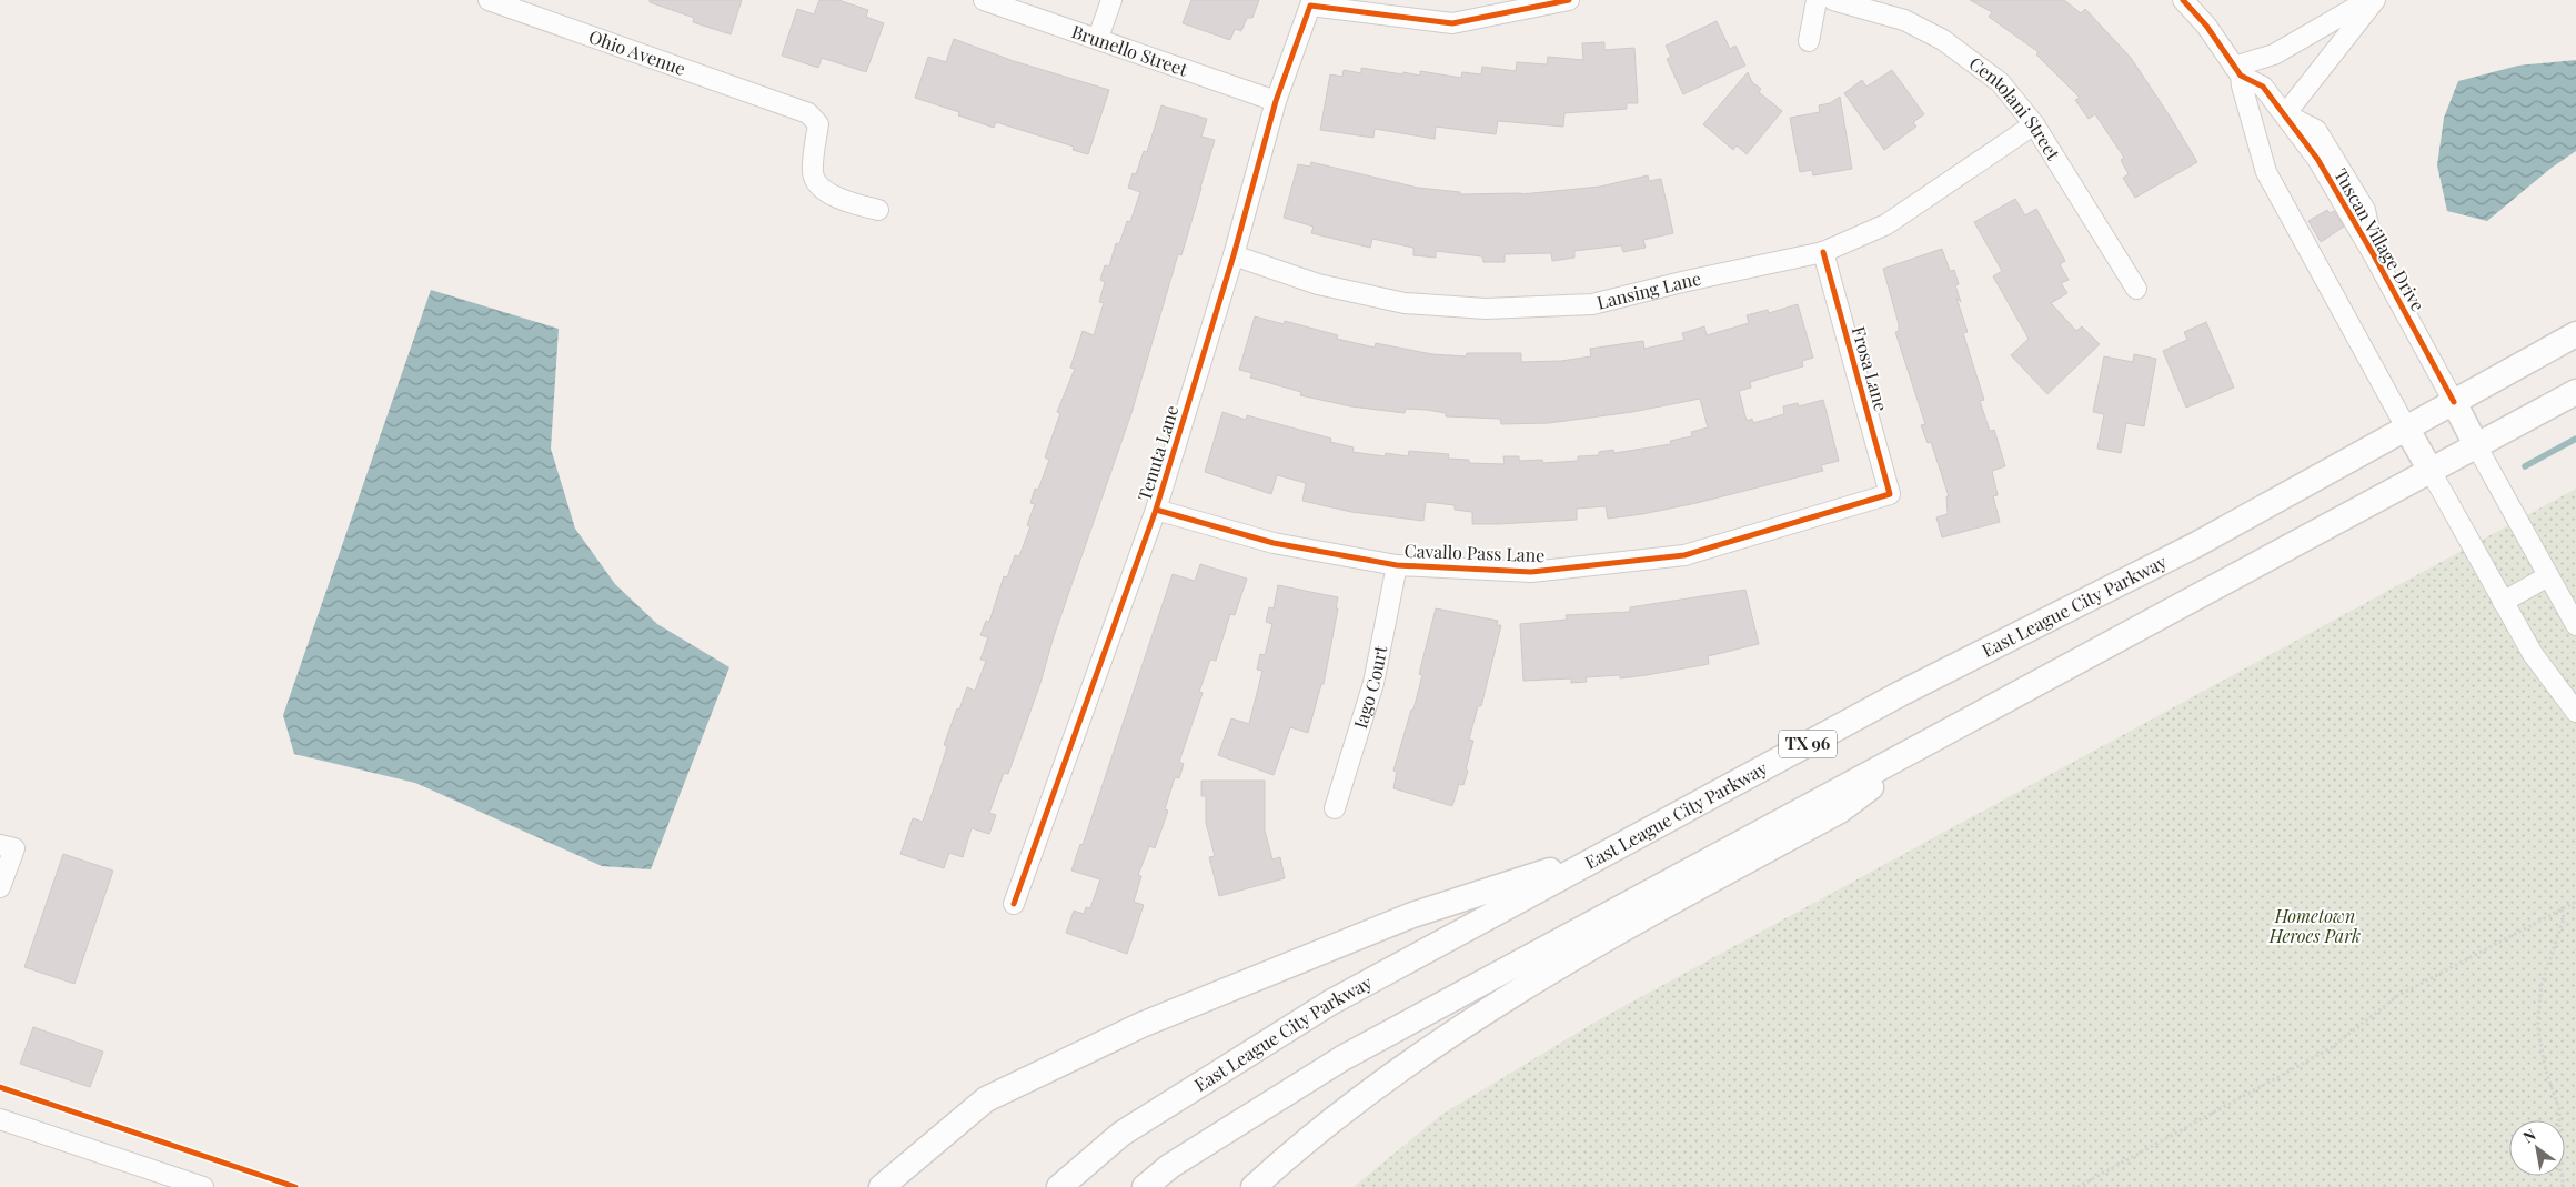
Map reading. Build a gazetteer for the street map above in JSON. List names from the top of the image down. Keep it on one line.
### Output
{"streets":{"main road":["East League City Parkway","TX 96"],"street":["Brunello Street","Ohio Avenue","Centolani Street","Tuscan Village Drive","Lansing Lane","Frosa Lane","Tenuta Lane","Cavallo Pass Lane","Iago Court"]},"crossings":[["Brunello Street","Tenuta Lane"],["Centolani Street","Lansing Lane"],["Tuscan Village Drive","East League City Parkway"],["Lansing Lane","Frosa Lane"],["Lansing Lane","Tenuta Lane"],["Frosa Lane","Cavallo Pass Lane"],["Tenuta Lane","Cavallo Pass Lane"],["Cavallo Pass Lane","Iago Court"]],"parks":["Hometown Heroes Park"],"north":"top left"}
